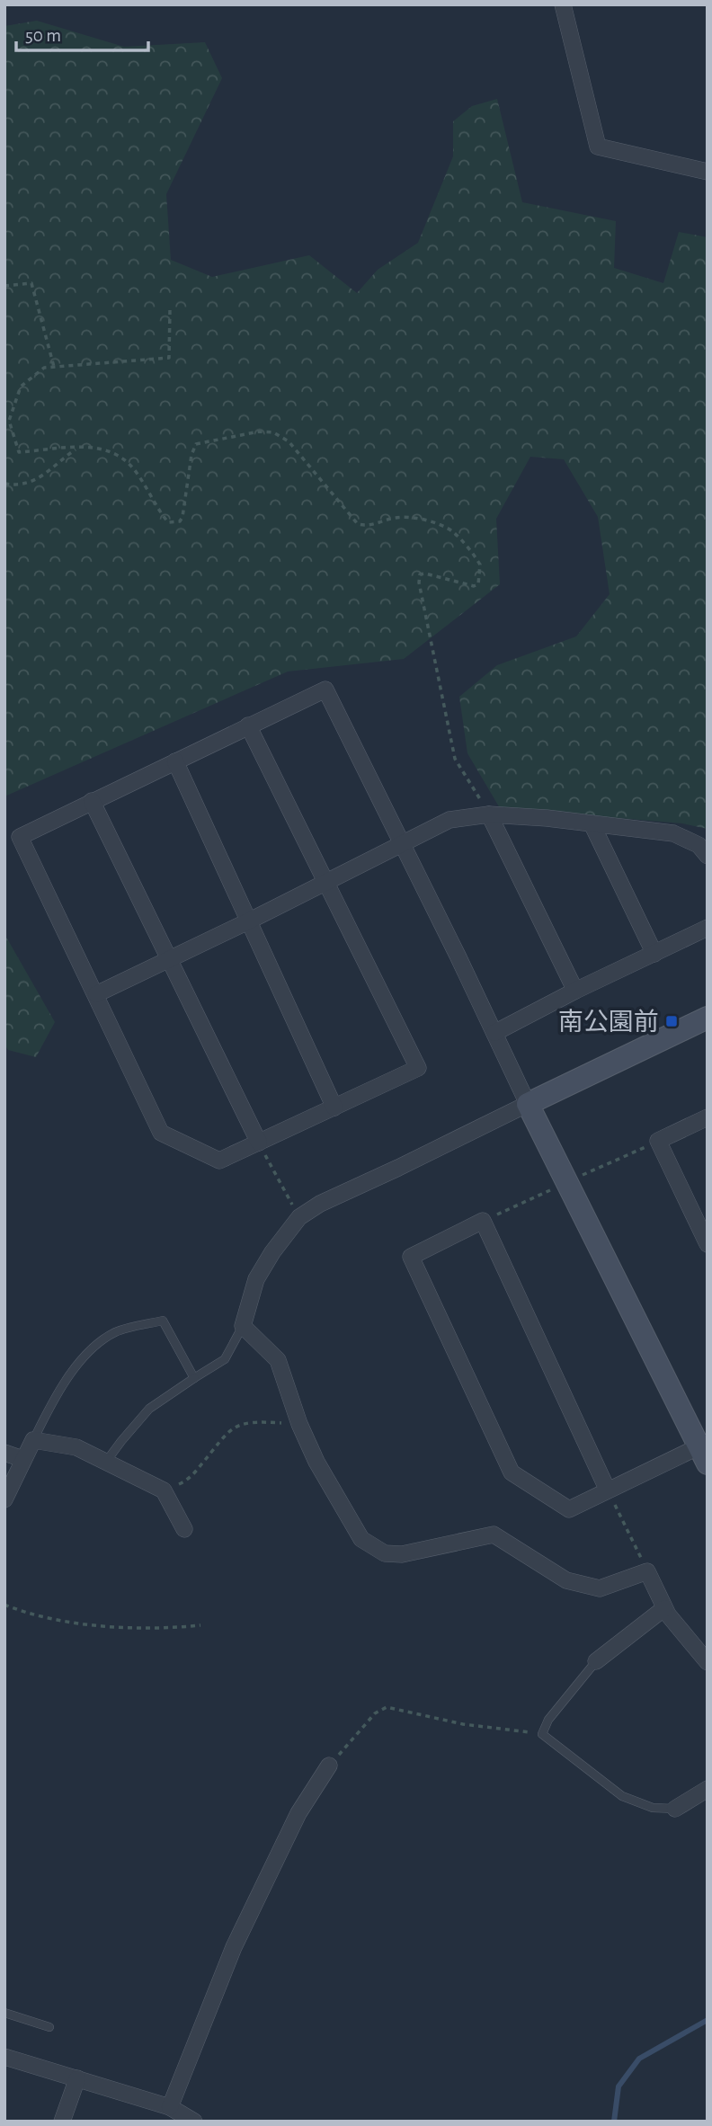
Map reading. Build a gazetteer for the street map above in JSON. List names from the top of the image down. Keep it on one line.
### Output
{"places":{"transit":["南公園前"]},"scale_bar":"50 m"}
